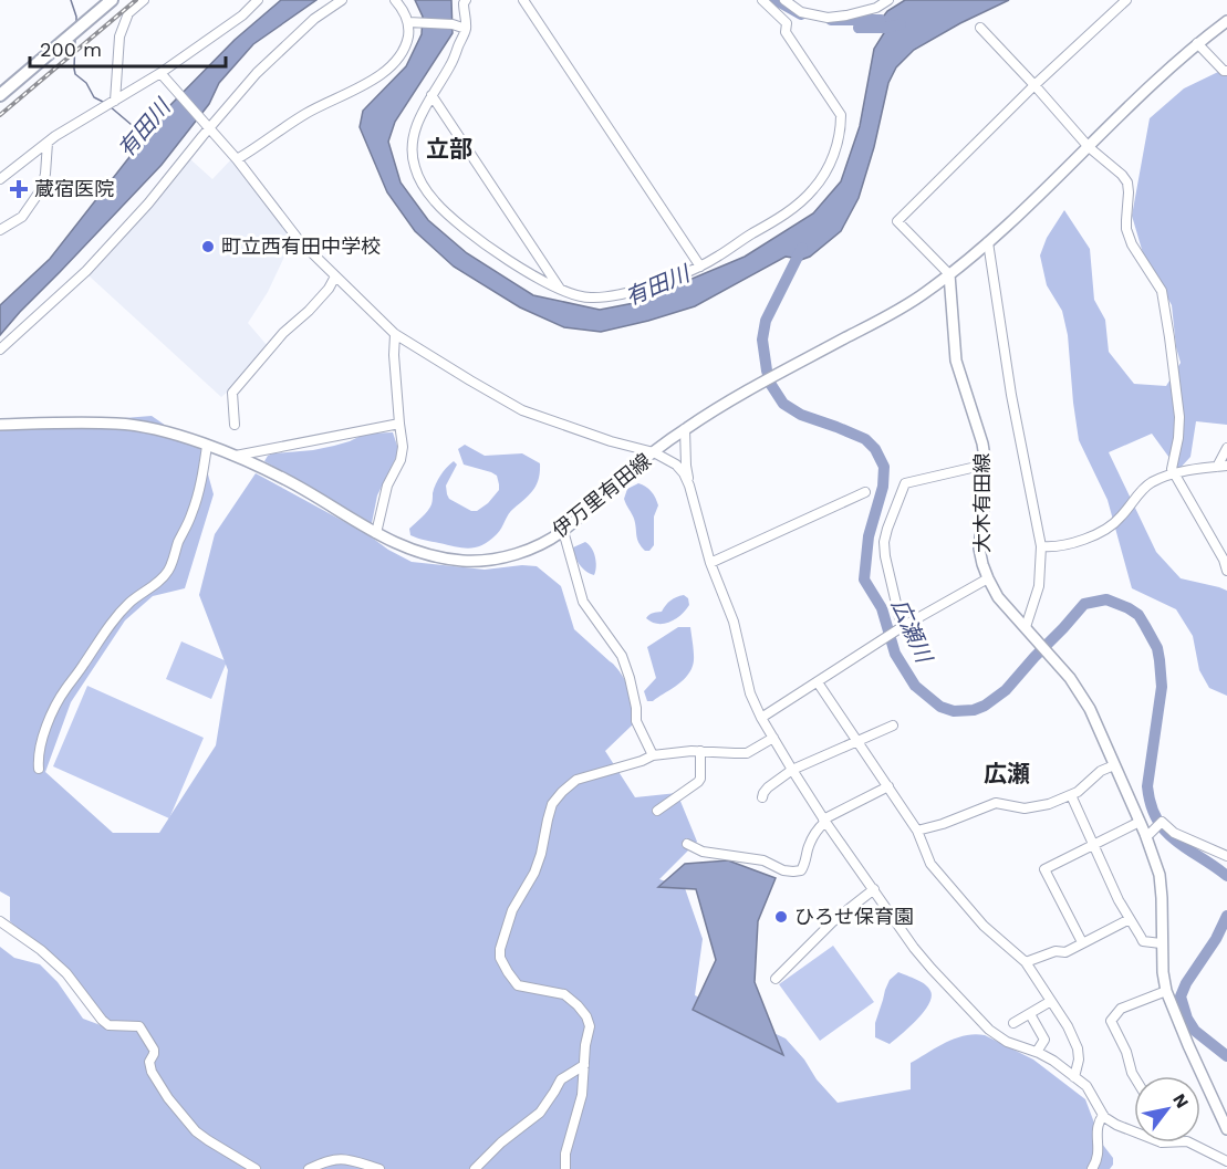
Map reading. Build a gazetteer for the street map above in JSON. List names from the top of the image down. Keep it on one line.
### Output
{"streets":{"main road":["伊万里有田線","大木有田線"]},"crossings":[["伊万里有田線","大木有田線"]],"districts":["立部","広瀬"],"water":["有田川","広瀬川"],"places":{"health":["蔵宿医院"],"other":["町立西有田中学校","ひろせ保育園"]},"scale_bar":"200 m","north":"top right"}
